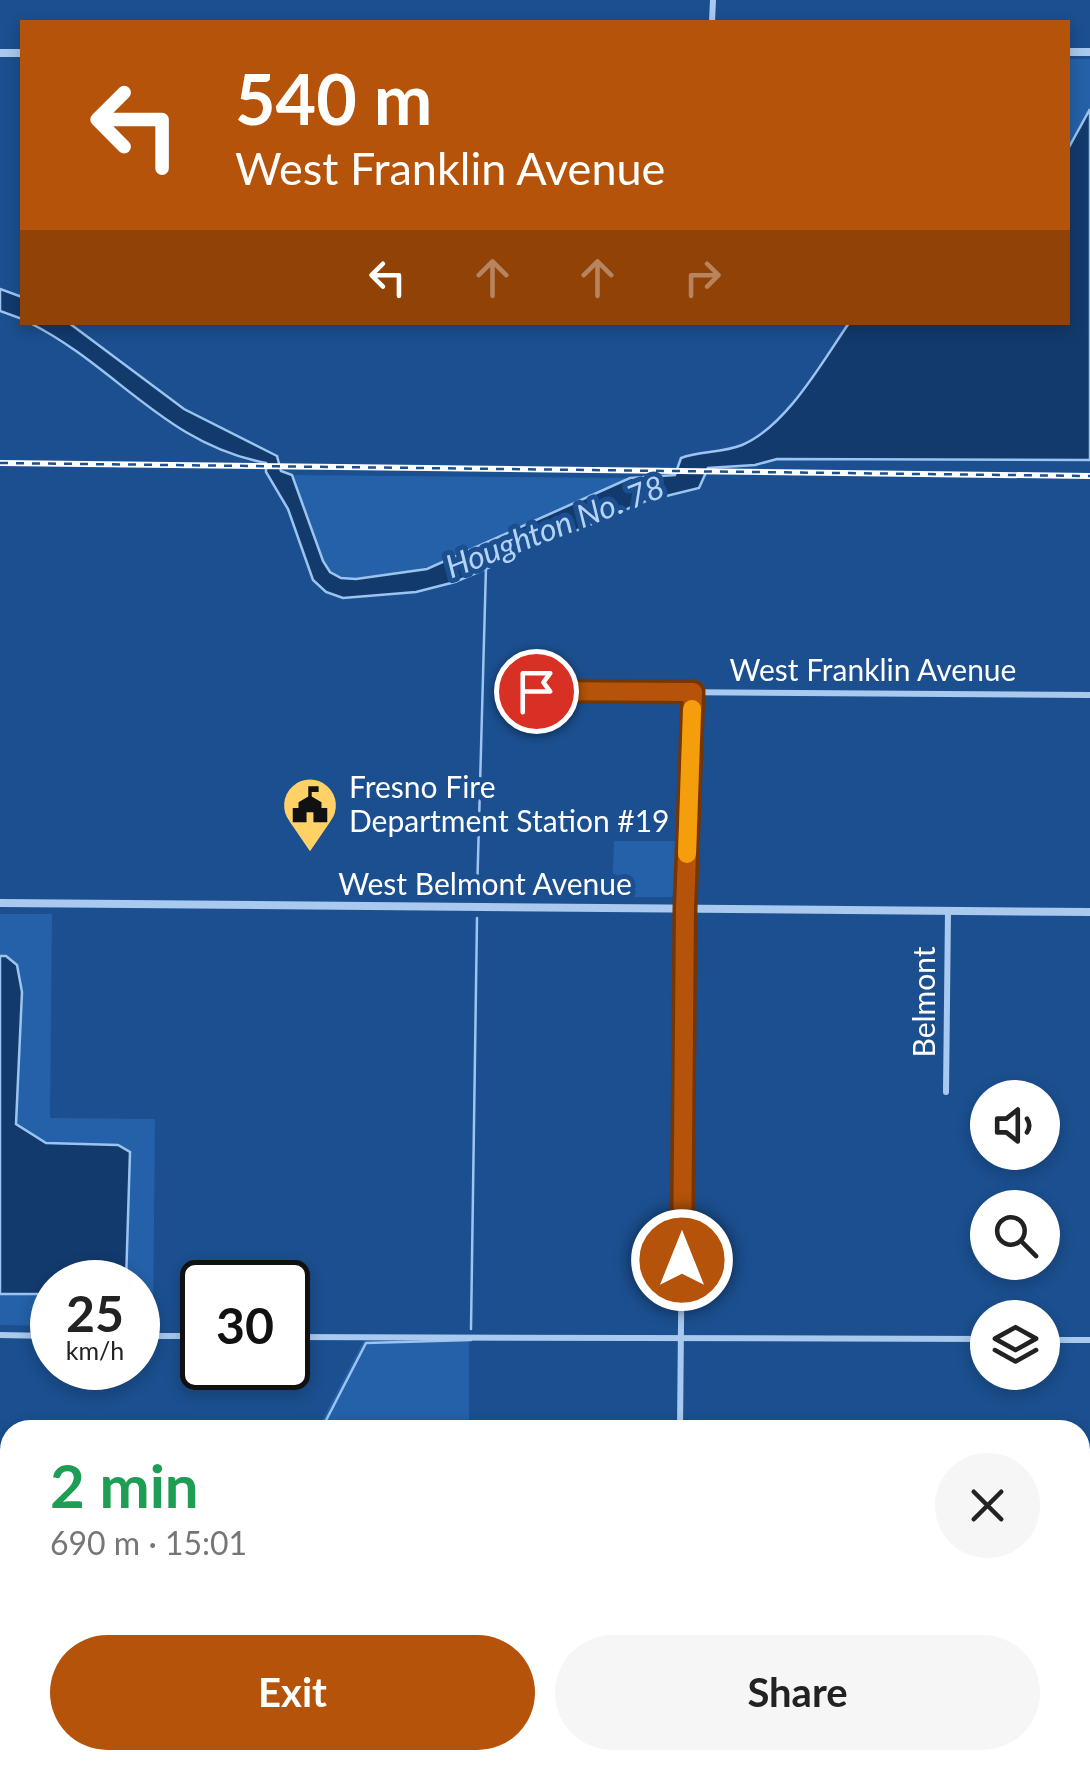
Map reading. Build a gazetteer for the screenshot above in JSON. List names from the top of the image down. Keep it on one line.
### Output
{"streets":{"street":["West Franklin Avenue","West Belmont Avenue","Belmont"]},"crossings":[["West Belmont Avenue","Belmont"]],"water":["Houghton No. 78"],"places":{"public building":["Fresno Fire Department Station #19"]},"page":{"turn":["540 m","West Franklin Avenue"],"speed":"25 km/h","limit":"30","heading":["2 min","690 m · 15:01"],"buttons":["Exit","Share"]}}
